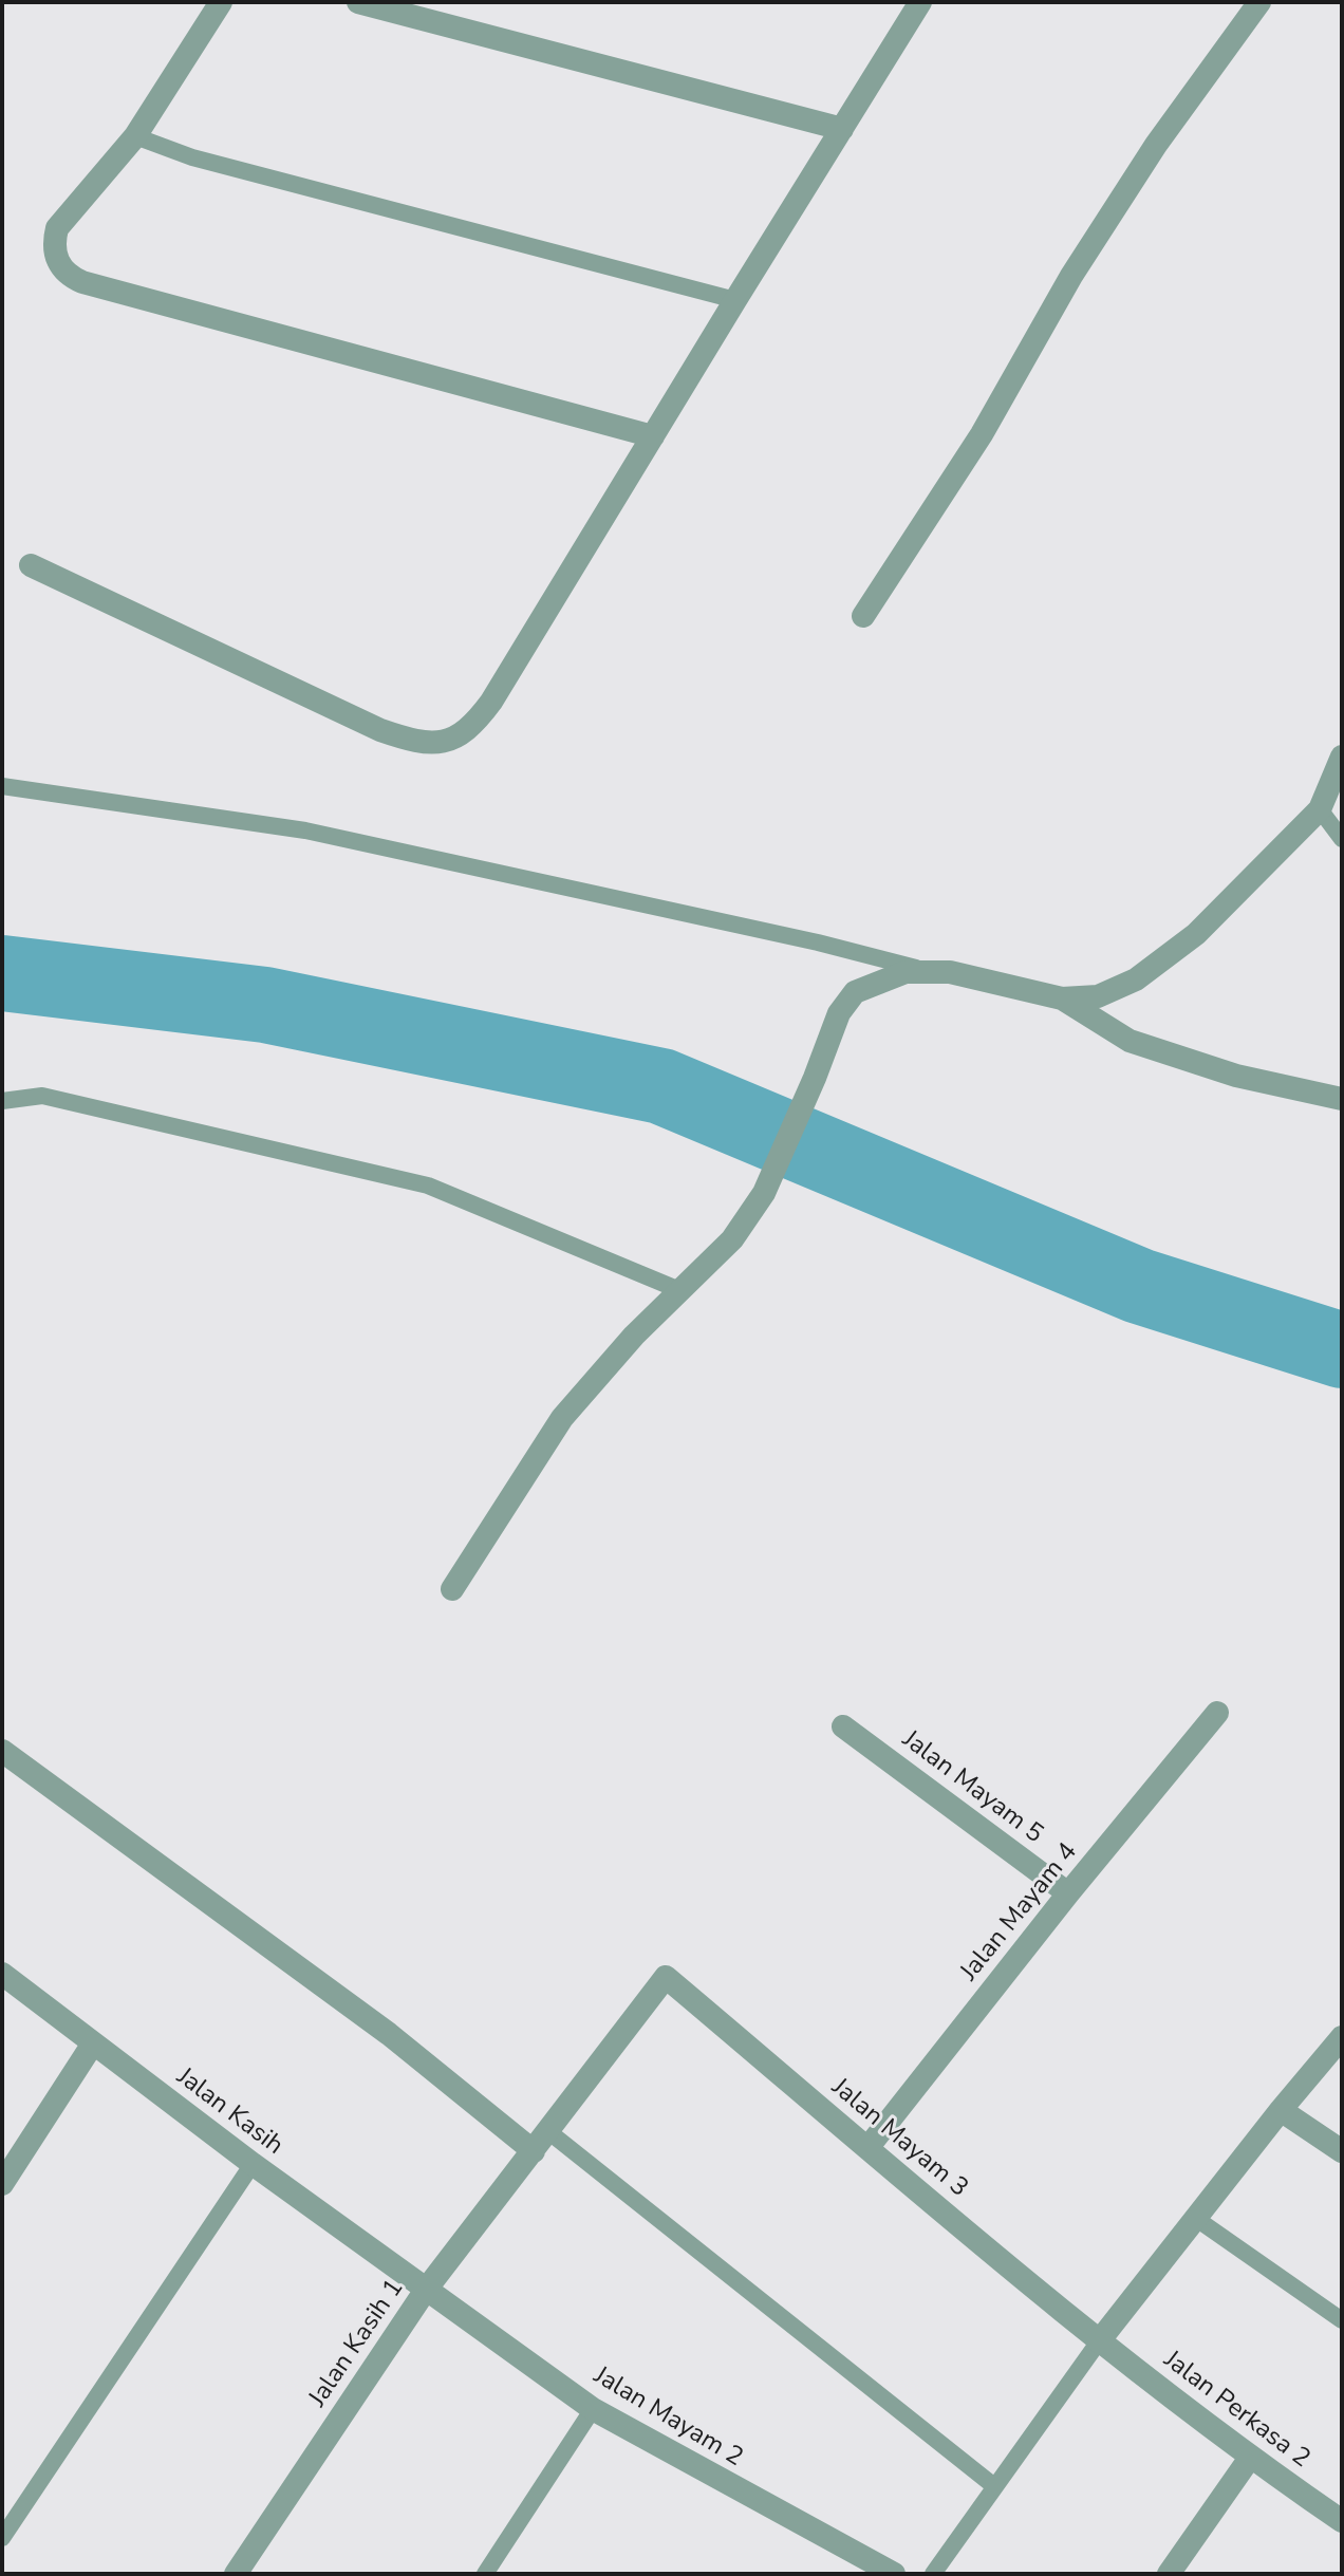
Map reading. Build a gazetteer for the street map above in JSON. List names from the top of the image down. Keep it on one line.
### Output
{"streets":{"street":["Jalan Mayam 5","Jalan Mayam 4","Jalan Kasih","Jalan Mayam 3","Jalan Kasih 1","Jalan Perkasa 2","Jalan Mayam 2"]},"crossings":[["Jalan Mayam 5","Jalan Mayam 4"],["Jalan Mayam 4","Jalan Mayam 3"],["Jalan Kasih","Jalan Kasih 1"],["Jalan Kasih","Jalan Mayam 2"],["Jalan Mayam 3","Jalan Kasih 1"],["Jalan Mayam 3","Jalan Perkasa 2"],["Jalan Kasih 1","Jalan Mayam 2"]]}
